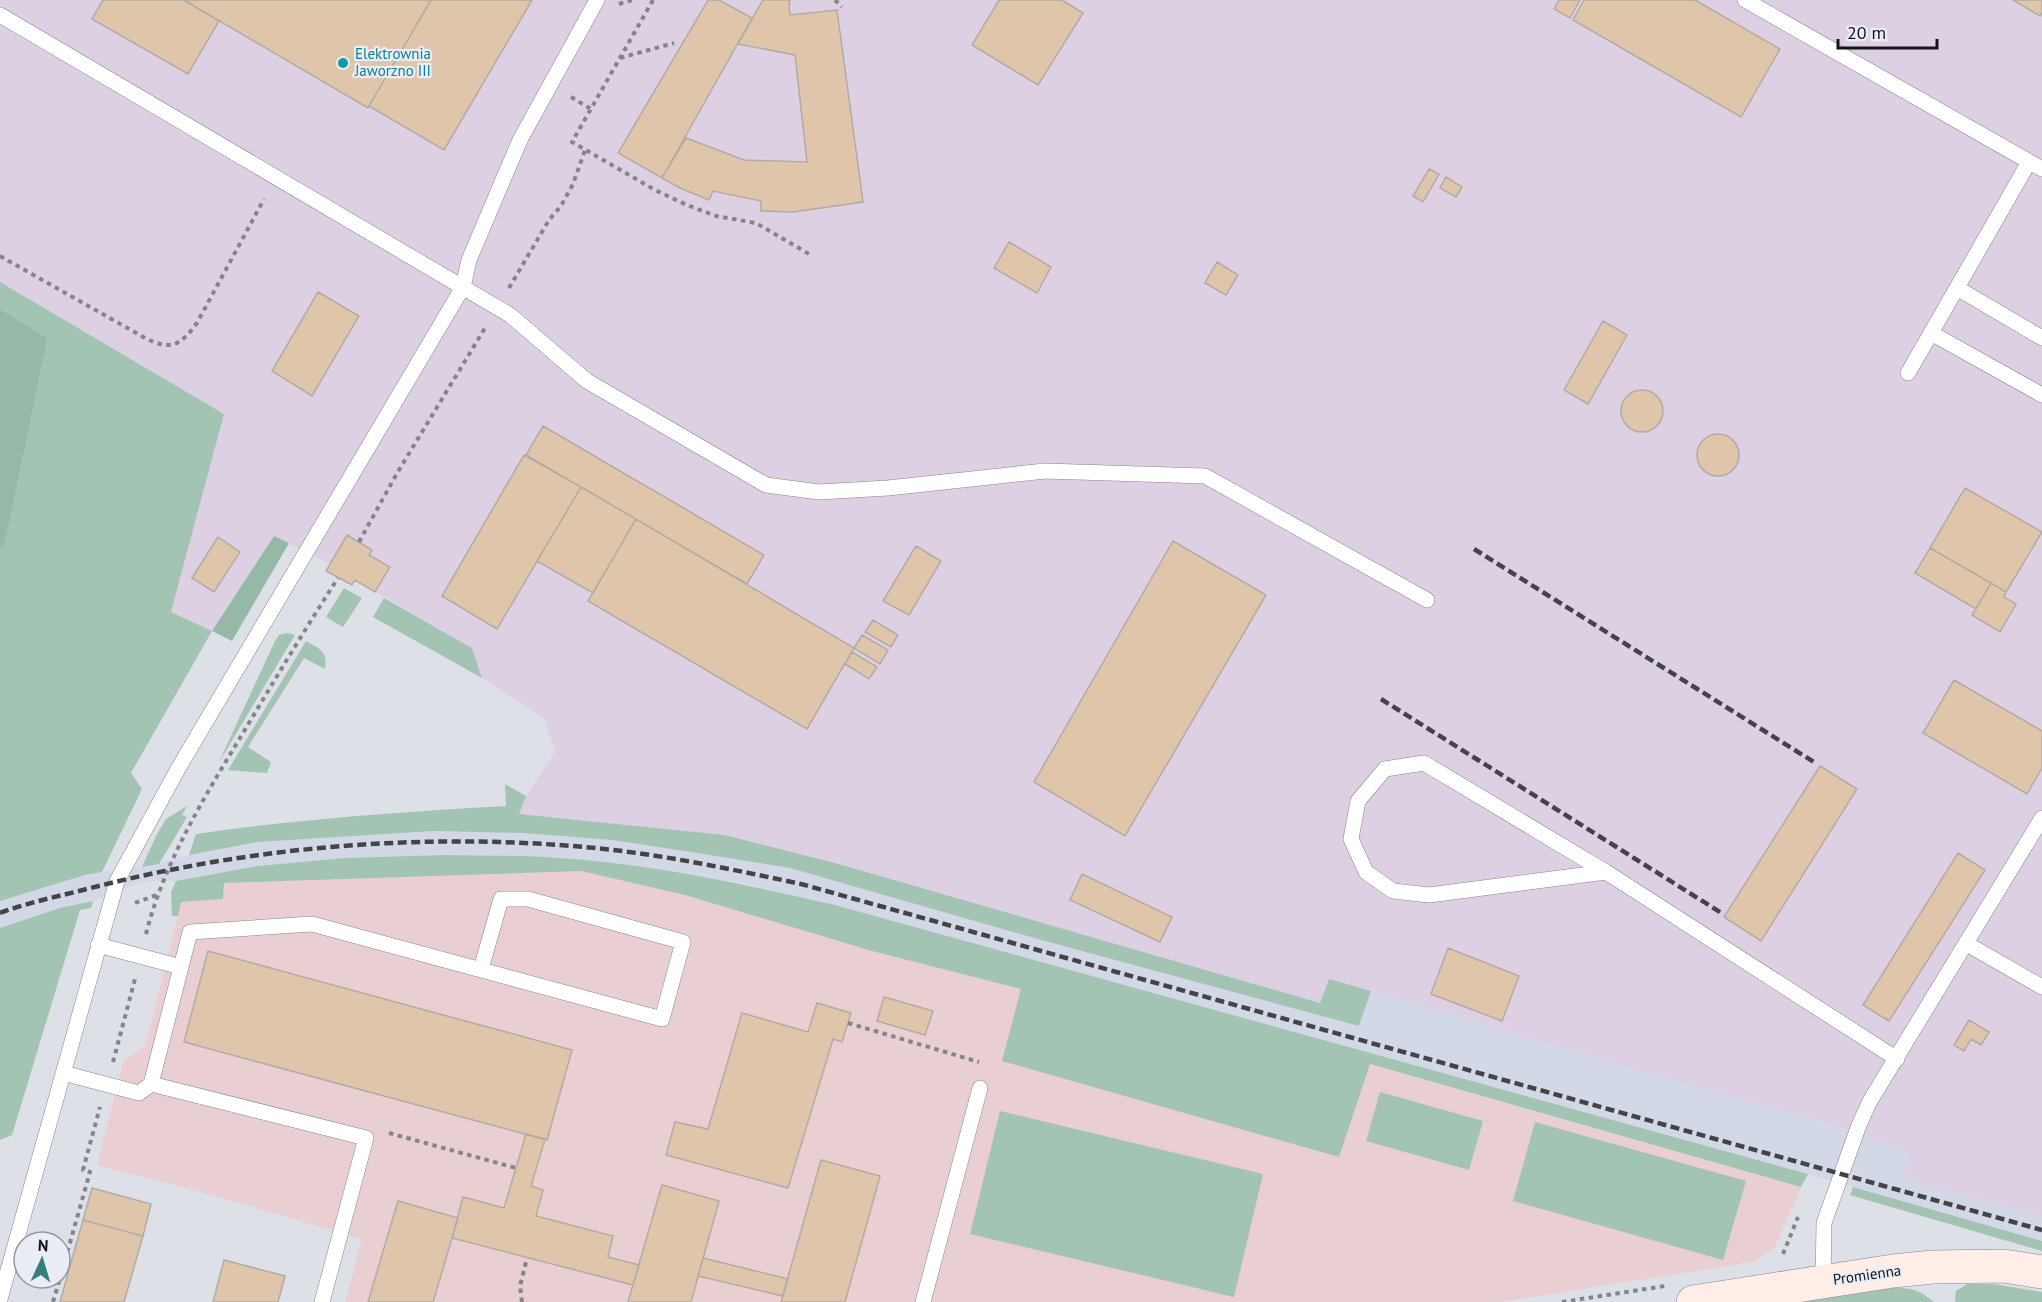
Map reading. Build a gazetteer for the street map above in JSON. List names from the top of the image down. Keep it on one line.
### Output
{"streets":{"street":["Promienna"]},"places":["Elektrownia Jaworzno III"],"scale_bar":"20 m","north":"top"}
